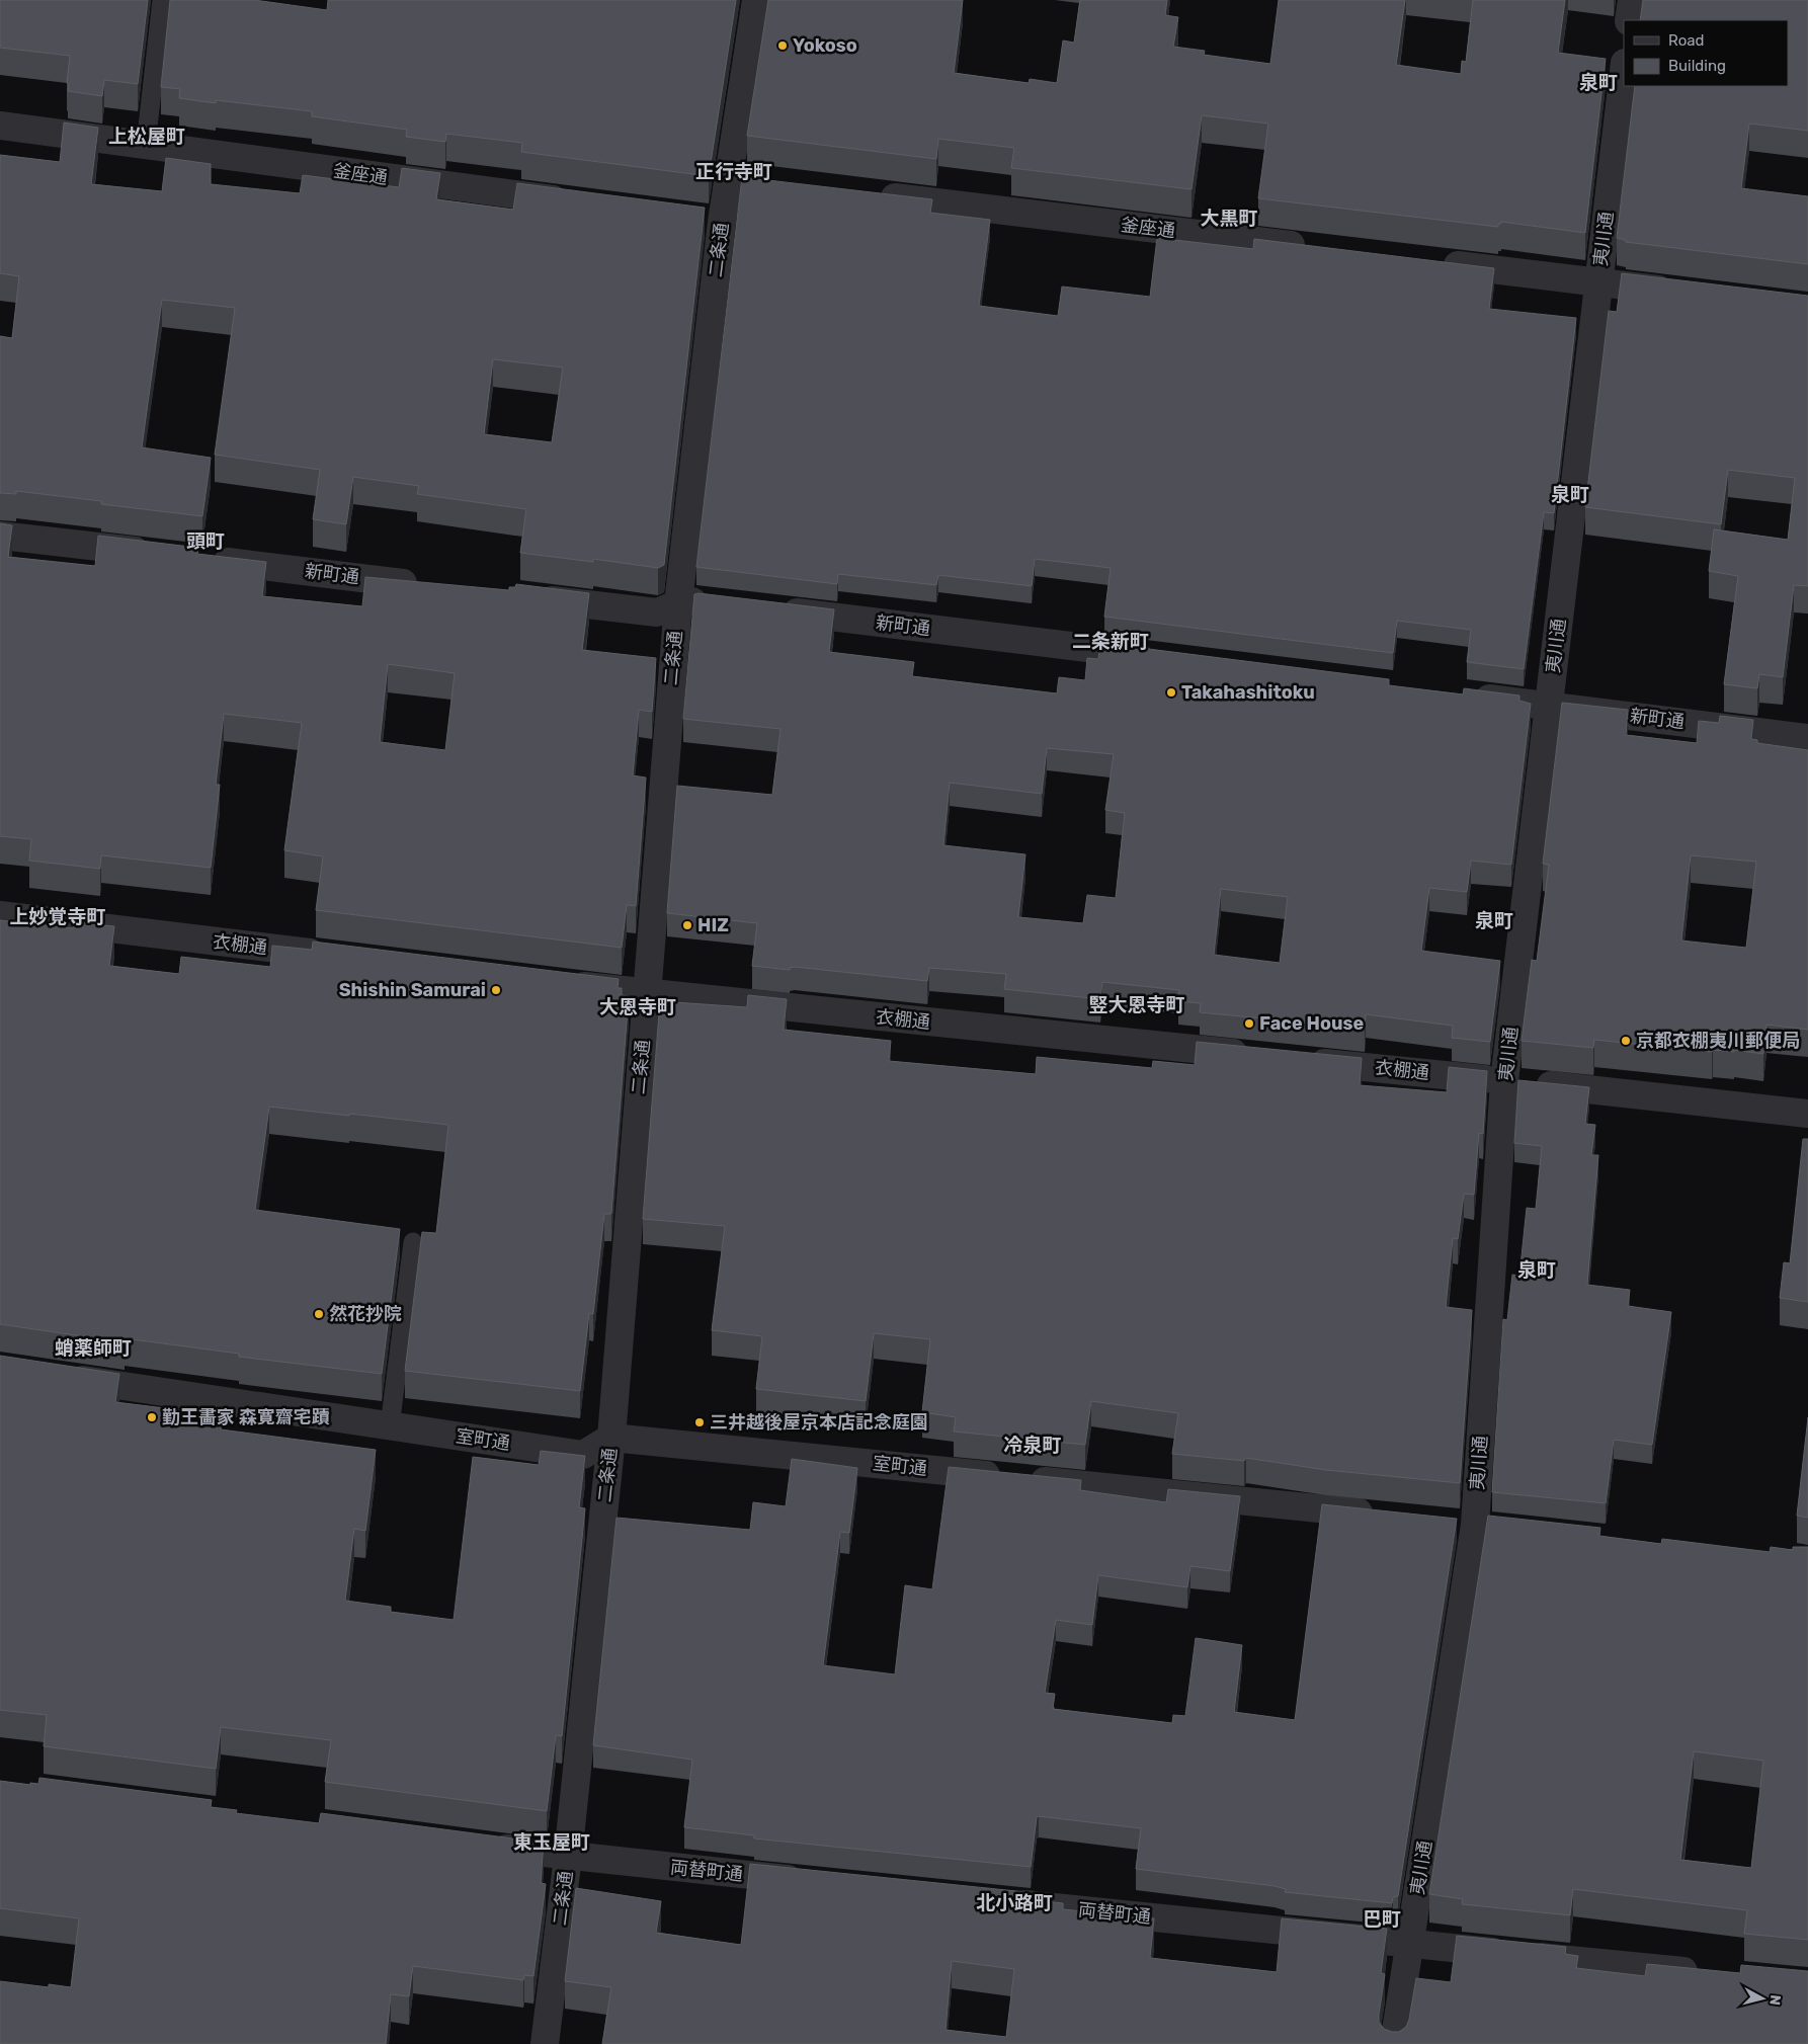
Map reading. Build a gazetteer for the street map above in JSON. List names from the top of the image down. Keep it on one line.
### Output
{"streets":{"street":["釜座通","夷川通","二条通","新町通","衣棚通","室町通","両替町通"]},"crossings":[["夷川通","新町通"],["夷川通","衣棚通"],["夷川通","両替町通"],["二条通","衣棚通"],["二条通","室町通"],["二条通","両替町通"]],"districts":["泉町","上松屋町","正行寺町","大黒町","泉町","頭町","二条新町","上妙覚寺町","泉町","竪大恩寺町","大恩寺町","泉町","蛸薬師町","冷泉町","東玉屋町","北小路町","巴町"],"places":["Yokoso","Takahashitoku","HIZ","Shishin Samurai","Face House","京都衣棚夷川郵便局","然花抄院","勤王畵家 森寛齋宅蹟","三井越後屋京本店記念庭園"],"legend":["Road","Building"],"north":"right"}
